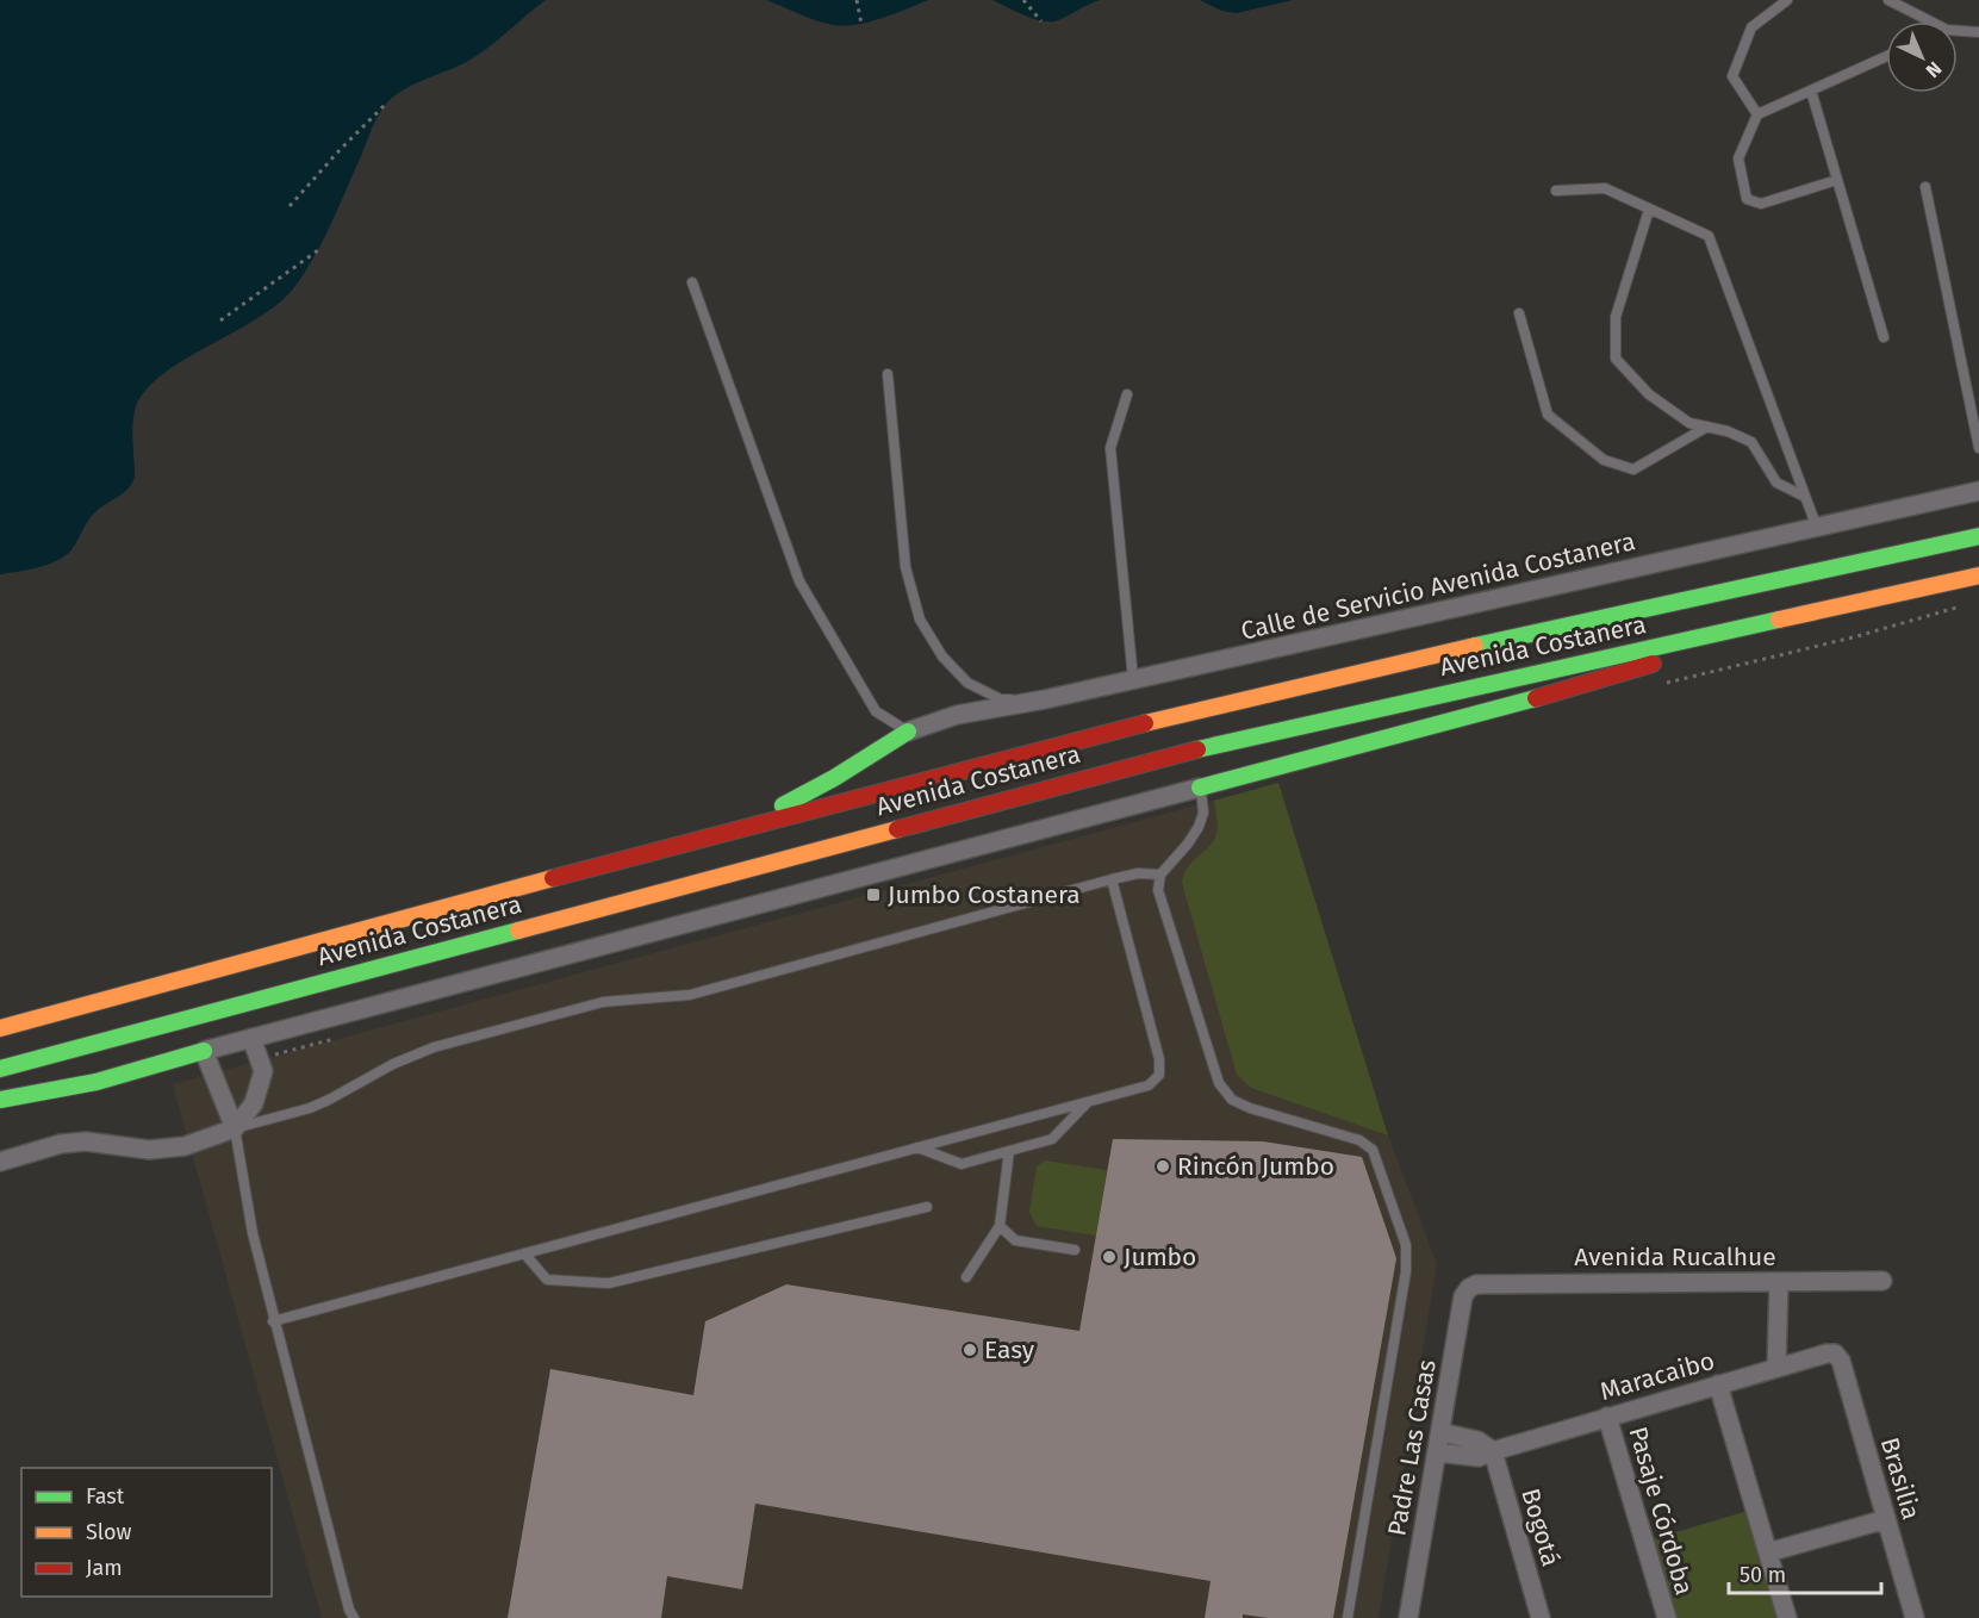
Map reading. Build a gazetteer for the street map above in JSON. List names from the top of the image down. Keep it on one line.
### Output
{"streets":{"main road":["Avenida Costanera"],"street":["Calle de Servicio Avenida Costanera","Avenida Rucalhue","Maracaibo","Padre Las Casas","Brasilia","Pasaje Córdoba","Bogotá"]},"crossings":[["Avenida Rucalhue","Padre Las Casas"],["Maracaibo","Padre Las Casas"],["Maracaibo","Brasilia"],["Maracaibo","Pasaje Córdoba"],["Maracaibo","Bogotá"]],"places":{"transit":["Jumbo Costanera"],"other":["Rincón Jumbo","Jumbo","Easy"]},"legend":["Fast","Slow","Jam"],"scale_bar":"50 m","north":"bottom right"}
